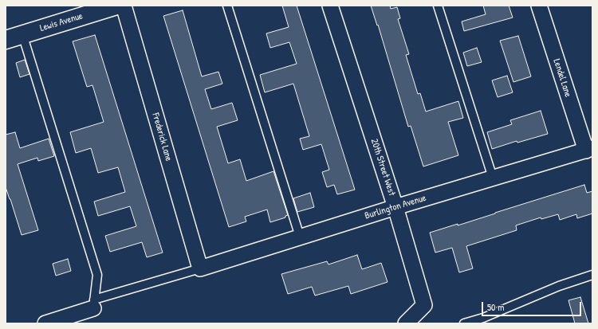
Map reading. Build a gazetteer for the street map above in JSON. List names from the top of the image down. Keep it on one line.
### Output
{"streets":{"street":["Lewis Avenue","Lendel Lane","Frederick Lane","20th Street West","Burlington Avenue"]},"crossings":[["Lendel Lane","Burlington Avenue"],["Frederick Lane","Burlington Avenue"],["20th Street West","Burlington Avenue"]],"scale_bar":"50 m"}
